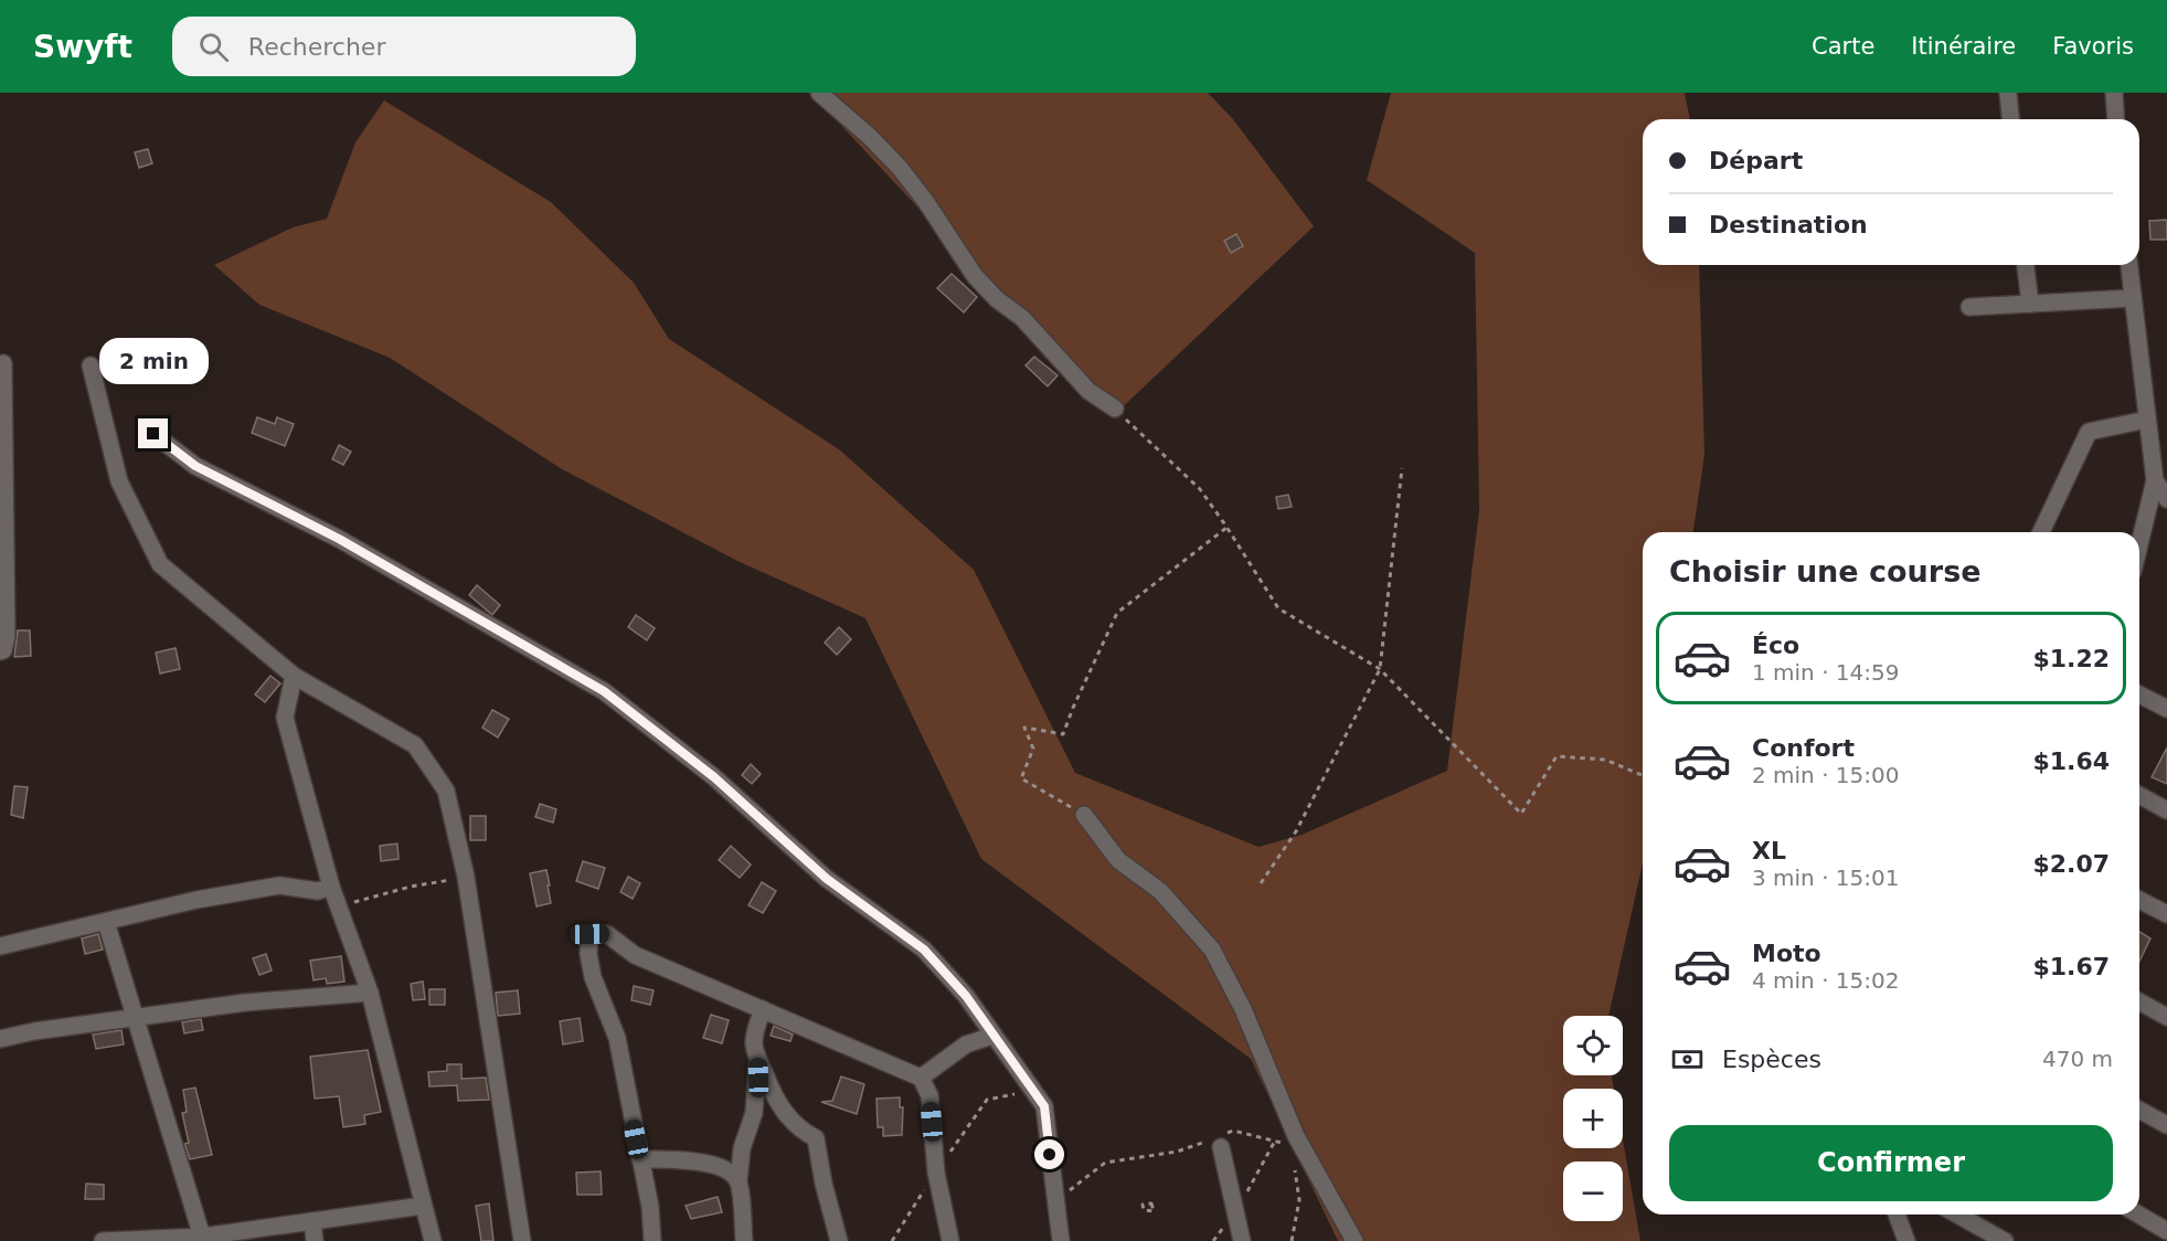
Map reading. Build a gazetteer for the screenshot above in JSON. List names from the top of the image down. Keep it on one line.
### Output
{"page":{"header":"Swyft","search":"Rechercher","nav":["Carte","Itinéraire","Favoris"],"banner":["Départ","Destination"],"bubble":"2 min","heading":"Choisir une course","list":[{"name":"Éco","note":"1 min · 14:59","value":"$1.22"},{"name":"Confort","note":"2 min · 15:00","value":"$1.64"},{"name":"XL","note":"3 min · 15:01","value":"$2.07"},{"name":"Moto","note":"4 min · 15:02","value":"$1.67"}],"map_buttons":["+","−"],"pay":["Espèces","470 m"],"buttons":"Confirmer"}}
